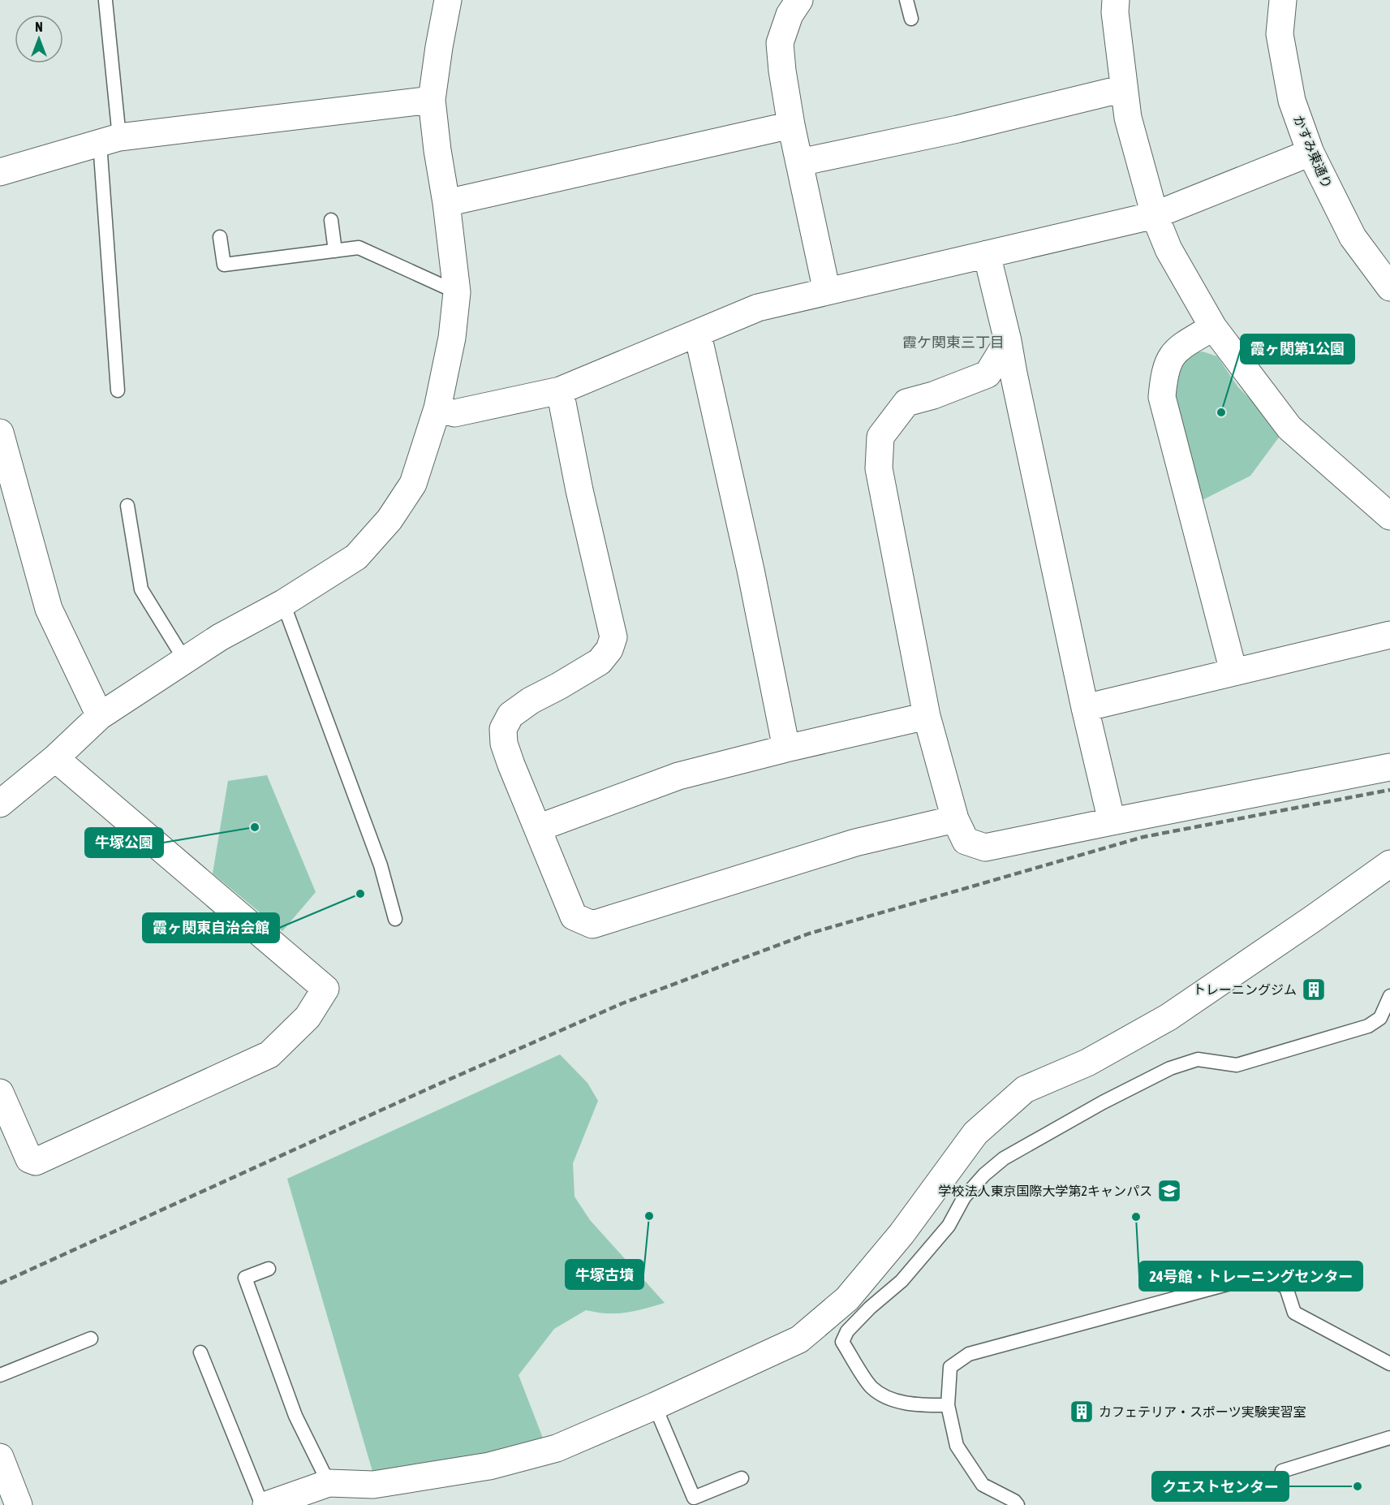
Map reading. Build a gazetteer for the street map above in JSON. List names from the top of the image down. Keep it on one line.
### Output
{"streets":{"street":["かすみ東通り"]},"districts":["霞ケ関東三丁目"],"places":{"other":["霞ヶ関第1公園","牛塚公園","霞ヶ関東自治会館","牛塚古墳","24号館・トレーニングセンター","クエストセンター"],"building":["トレーニングジム","カフェテリア・スポーツ実験実習室"],"school or university":["学校法人東京国際大学第2キャンパス"]},"north":"top"}
